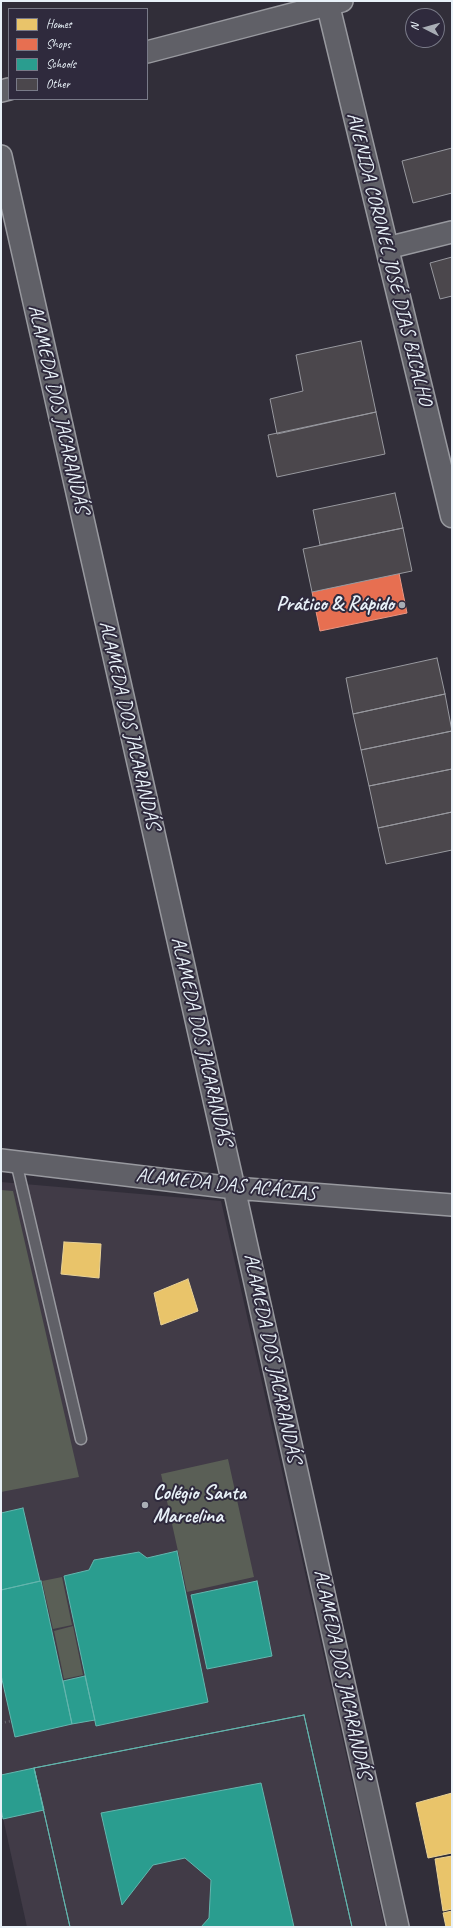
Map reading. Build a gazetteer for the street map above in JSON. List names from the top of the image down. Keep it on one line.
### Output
{"streets":{"street":["AVENIDA CORONEL JOSÉ DIAS BICALHO","ALAMEDA DOS JACARANDÁS","ALAMEDA DAS ACÁCIAS"]},"crossings":[["ALAMEDA DOS JACARANDÁS","ALAMEDA DAS ACÁCIAS"]],"places":["Prático & Rápido","Colégio Santa Marcelina"],"legend":["Homes","Shops","Schools","Other"],"north":"left"}
